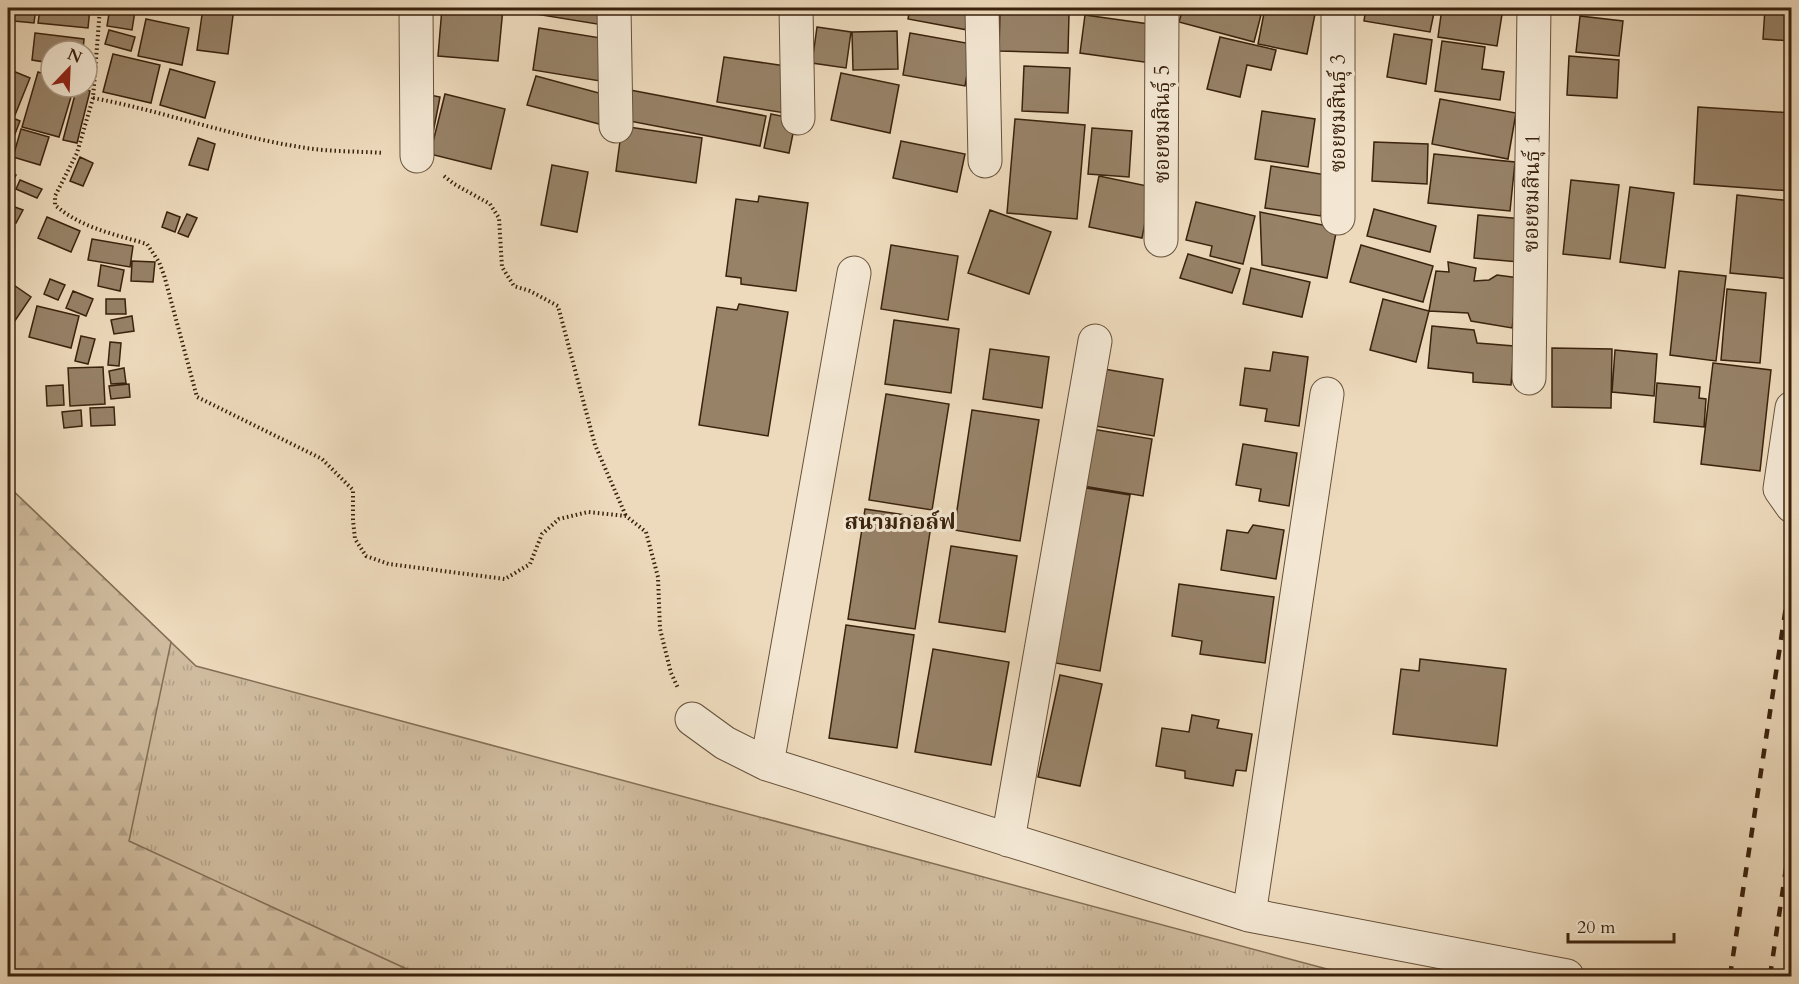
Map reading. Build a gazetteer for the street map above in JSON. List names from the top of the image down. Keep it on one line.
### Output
{"streets":{"street":["ซอยชมสินธุ์ 3","ซอยชมสินธุ์ 5","ซอยชมสินธุ์ 1"]},"districts":["สนามกอล์ฟ"],"scale_bar":"20 m","north":"top right"}
